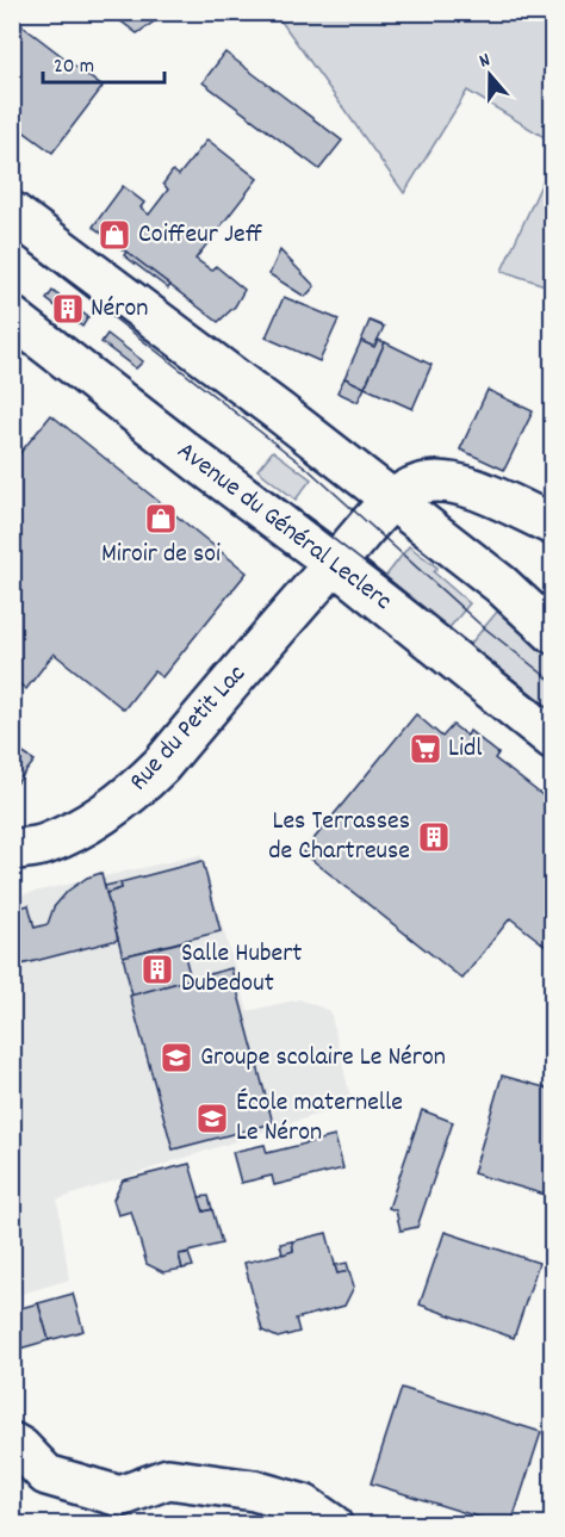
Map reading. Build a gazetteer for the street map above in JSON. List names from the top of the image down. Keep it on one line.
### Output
{"streets":{"main road":["Avenue du Général Leclerc","Rue du Petit Lac"]},"crossings":[["Avenue du Général Leclerc","Rue du Petit Lac"]],"places":{"shop":["Coiffeur Jeff","Miroir de soi"],"building":["Néron","Les Terrasses de Chartreuse","Salle Hubert Dubedout"],"supermarket":["Lidl"],"school or university":["Groupe scolaire Le Néron","École maternelle Le Néron"]},"scale_bar":"20 m","north":"top"}
